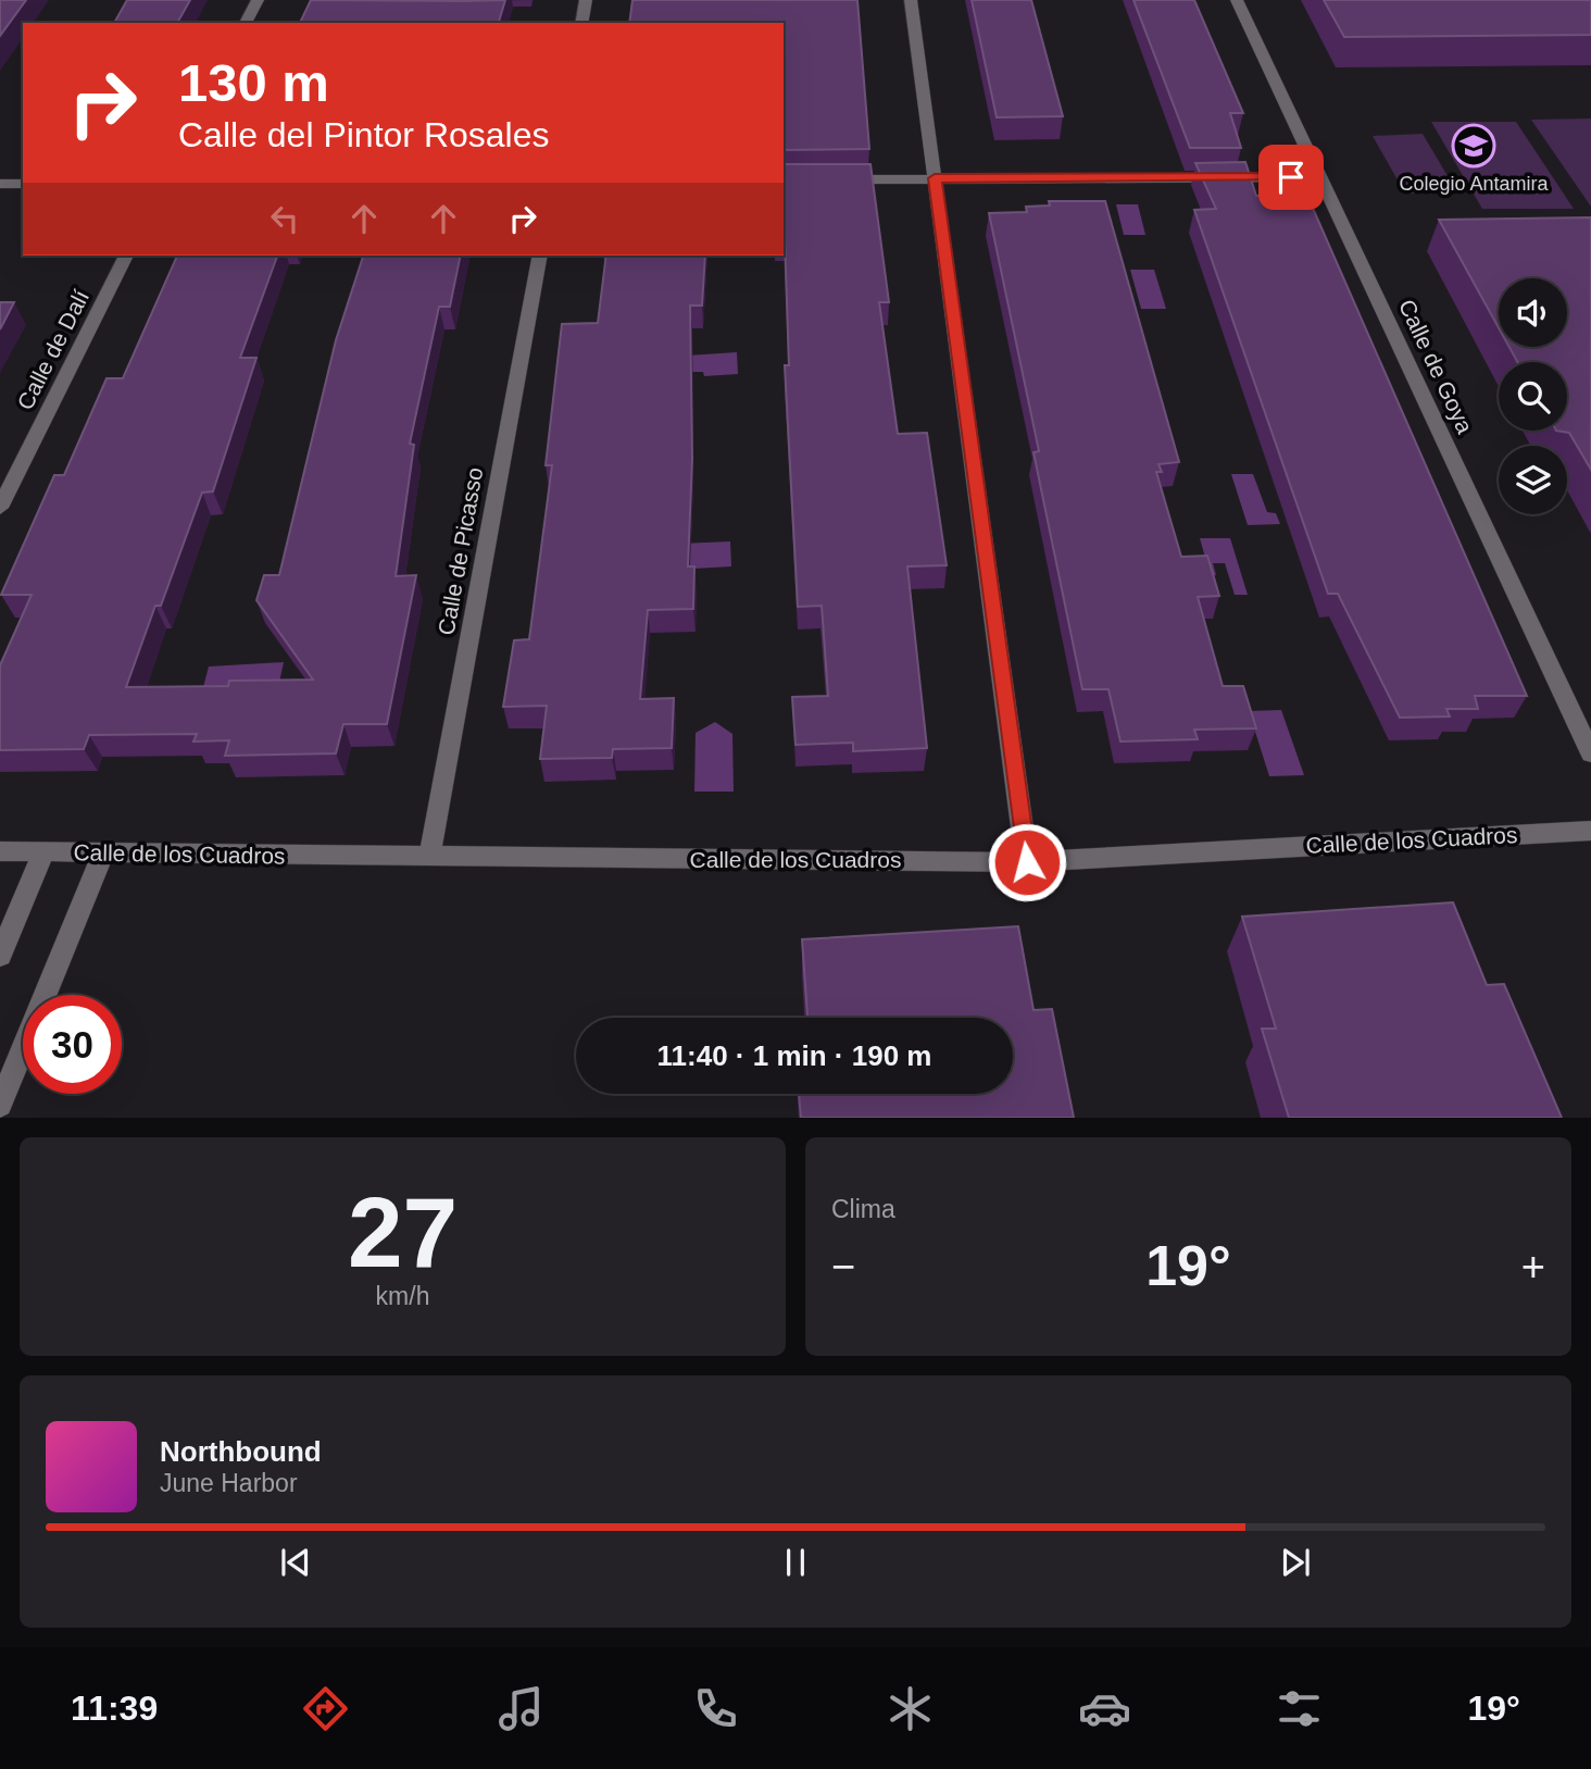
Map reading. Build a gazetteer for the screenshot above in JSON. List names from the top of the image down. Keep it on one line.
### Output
{"streets":{"street":["Calle de Dalí","Calle de Goya","Calle de Picasso","Calle de los Cuadros"]},"crossings":[["Calle de Picasso","Calle de los Cuadros"]],"places":{"school or university":["Colegio Antamira"]},"page":{"turn":["130 m","Calle del Pintor Rosales"],"limit":"30","trip":"11:40 · 1 min · 190 m","tile":[["27","km/h"],"Clima"],"heat":["−","19°","+"],"song":["Northbound","June Harbor"],"tabs":["11:39","19°"]}}
